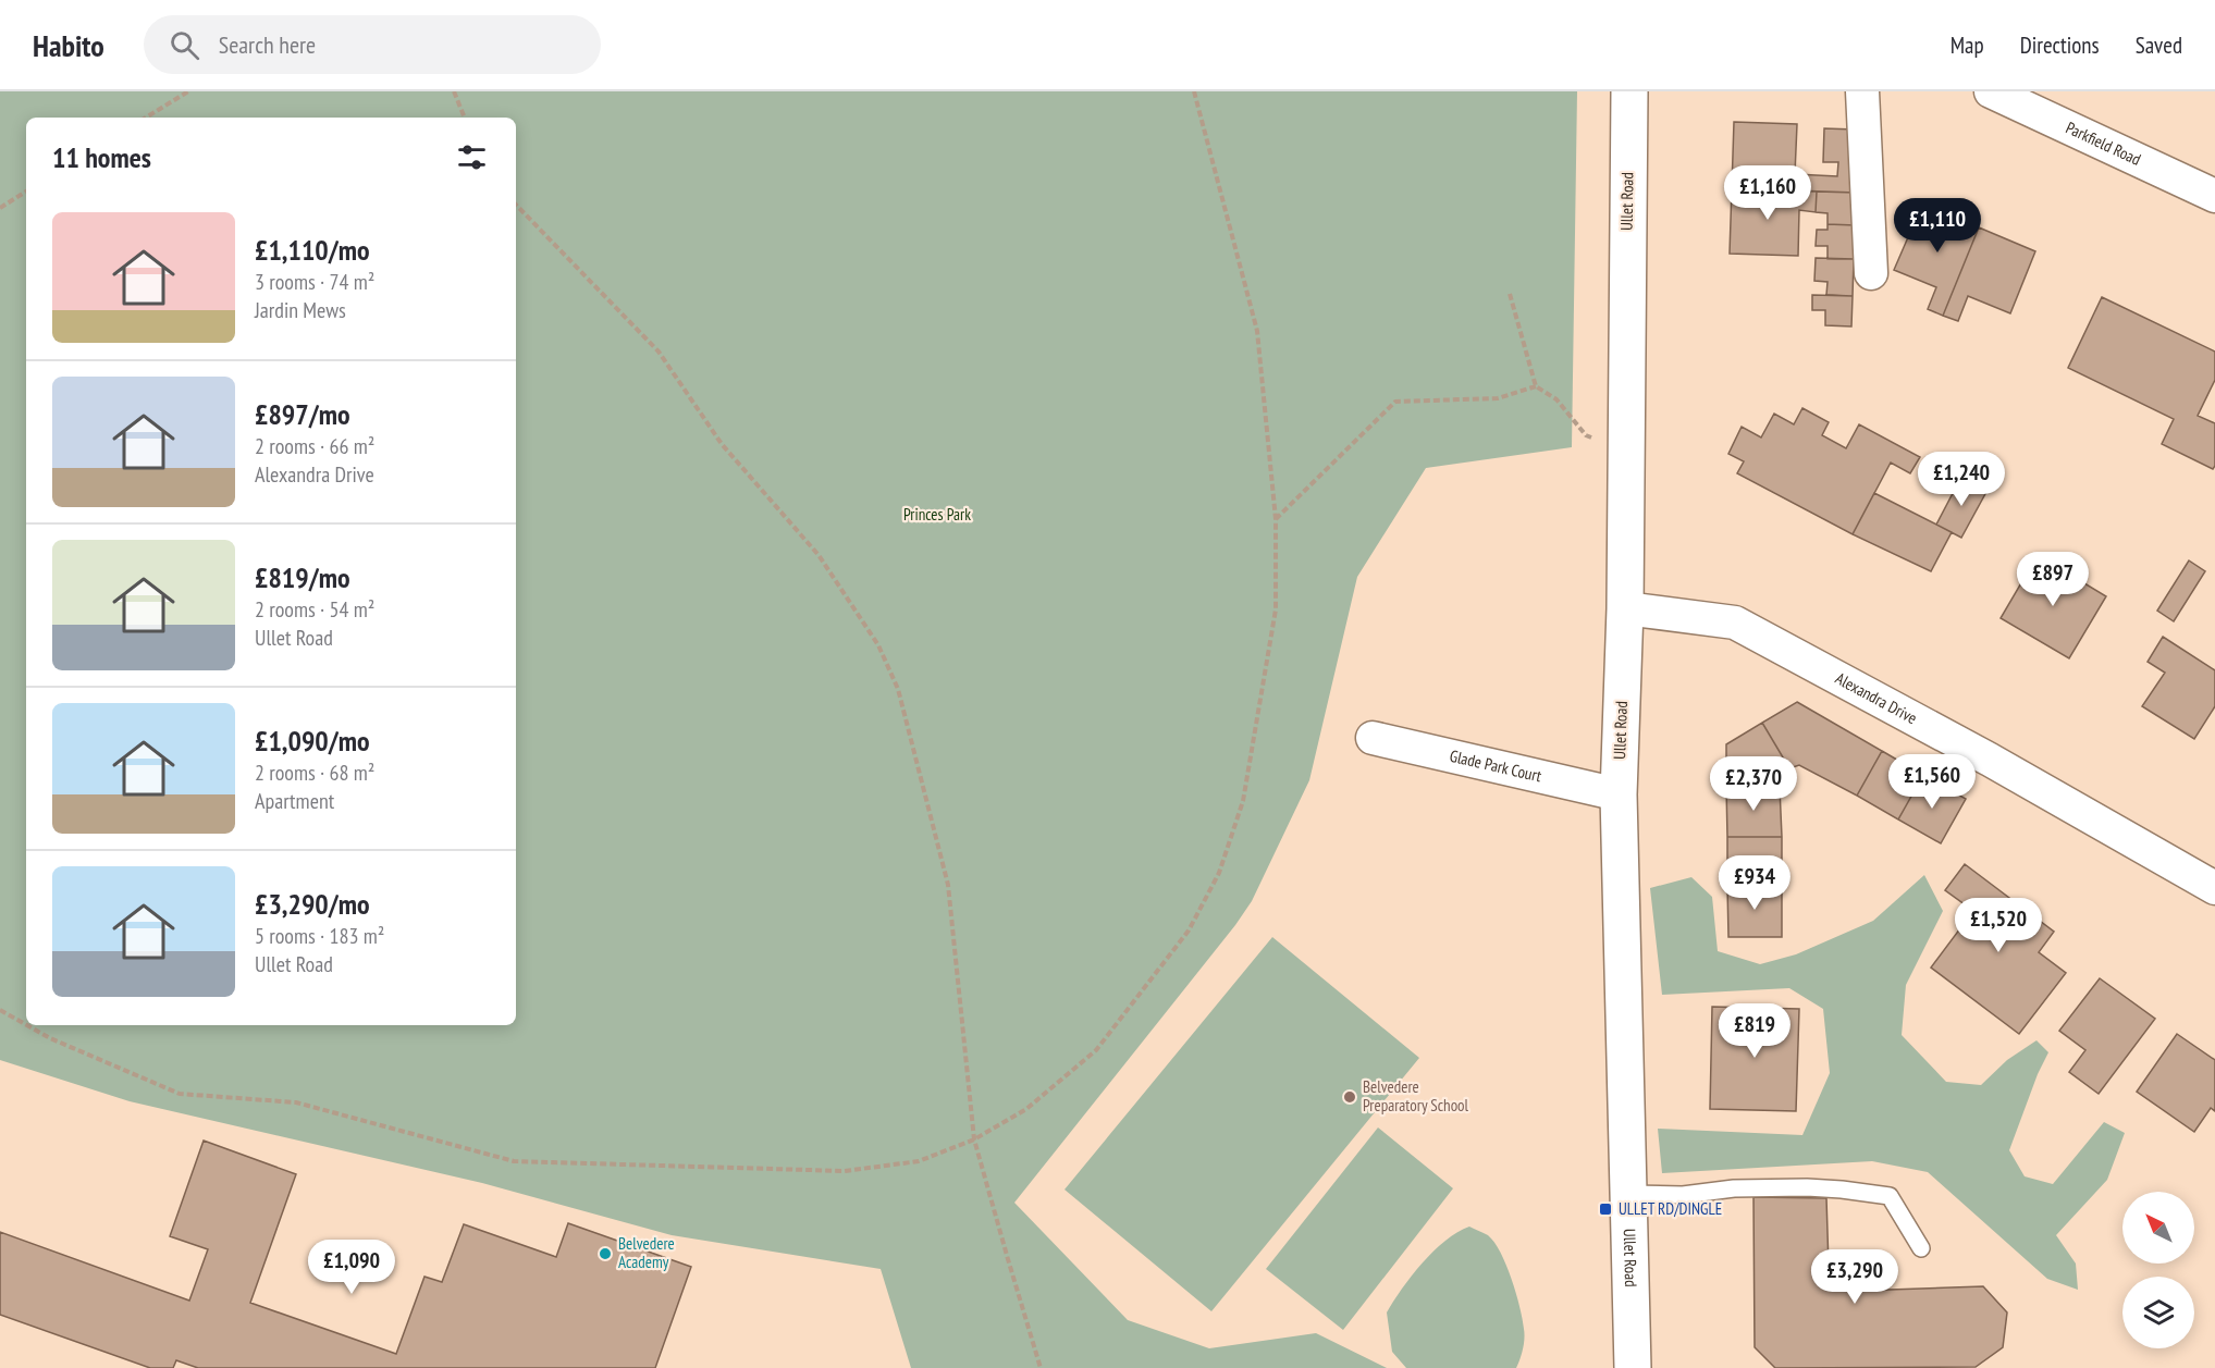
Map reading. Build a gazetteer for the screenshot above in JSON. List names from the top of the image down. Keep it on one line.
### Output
{"streets":{"main road":["Ullet Road"],"street":["Parkfield Road","Alexandra Drive","Glade Park Court"]},"crossings":[["Ullet Road","Alexandra Drive"],["Ullet Road","Glade Park Court"]],"parks":["Princes Park"],"places":{"other":["Belvedere Preparatory School","Belvedere Academy"],"transit":["ULLET RD/DINGLE"]},"north":"top left","page":{"header":"Habito","search":"Search here","nav":["Map","Directions","Saved"],"heading":"11 homes","price":["£1,160","£1,110","£1,240","£897","£1,560","£2,370","£934","£1,520","£819","£1,090","£3,290"],"list":[{"name":"£1,110/mo","note":"3 rooms · 74 m² · Jardin Mews"},{"name":"£897/mo","note":"2 rooms · 66 m² · Alexandra Drive"},{"name":"£819/mo","note":"2 rooms · 54 m² · Ullet Road"},{"name":"£1,090/mo","note":"2 rooms · 68 m² · Apartment"},{"name":"£3,290/mo","note":"5 rooms · 183 m² · Ullet Road"}]}}
